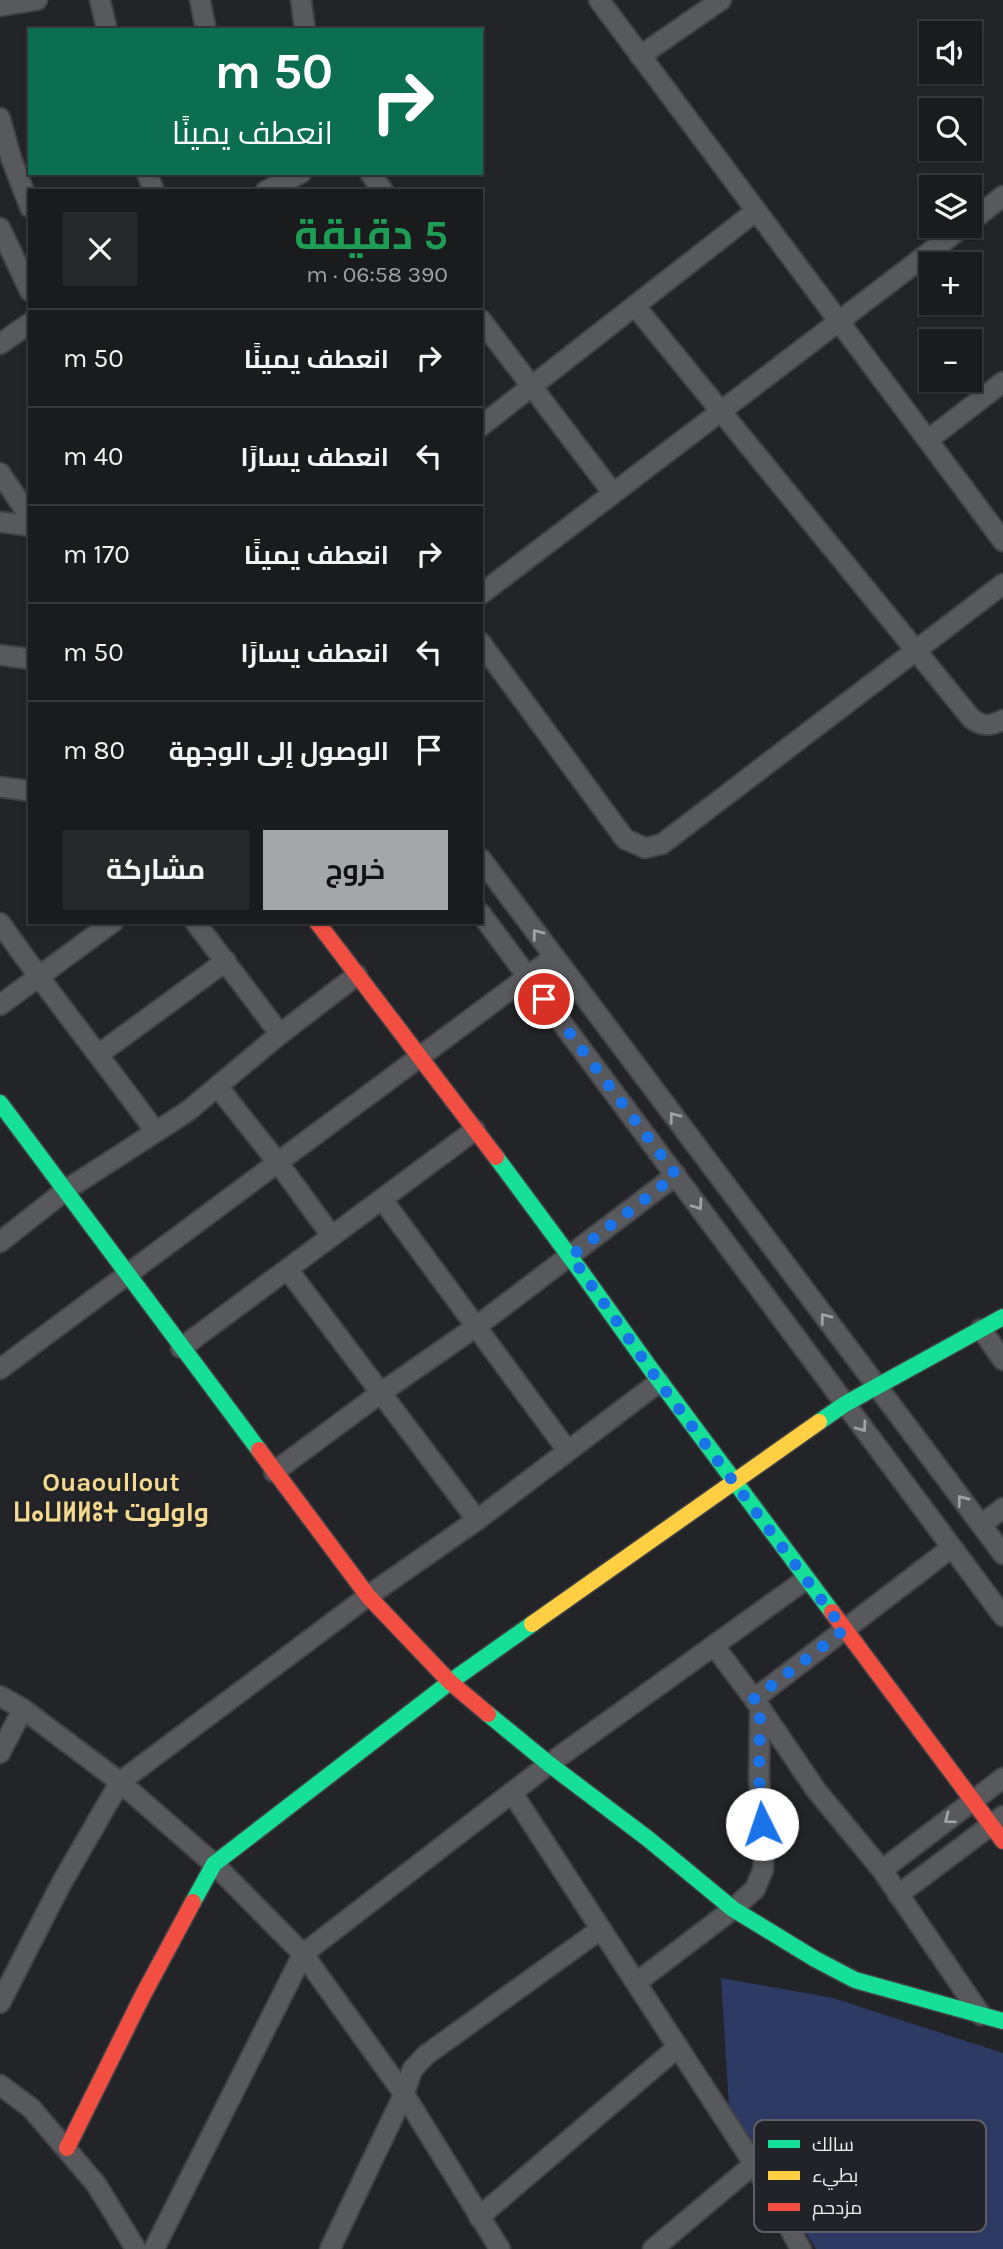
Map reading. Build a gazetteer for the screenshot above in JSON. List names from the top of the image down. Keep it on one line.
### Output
{"districts":["Ouaoullout ⵡⴰⵡⵍⵍⵓⵜ واولوت"],"legend":["سالك","بطيء","مزدحم"],"page":{"map_buttons":["+","−"],"turn":["50 m","انعطف يمينًا"],"heading":["5 دقيقة","390 m · 06:58"],"list":[{"name":"انعطف يمينًا","value":"50 m"},{"name":"انعطف يسارًا","value":"40 m"},{"name":"انعطف يمينًا","value":"170 m"},{"name":"انعطف يسارًا","value":"50 m"},{"name":"الوصول إلى الوجهة","value":"80 m"}],"buttons":["خروج","مشاركة"]}}
